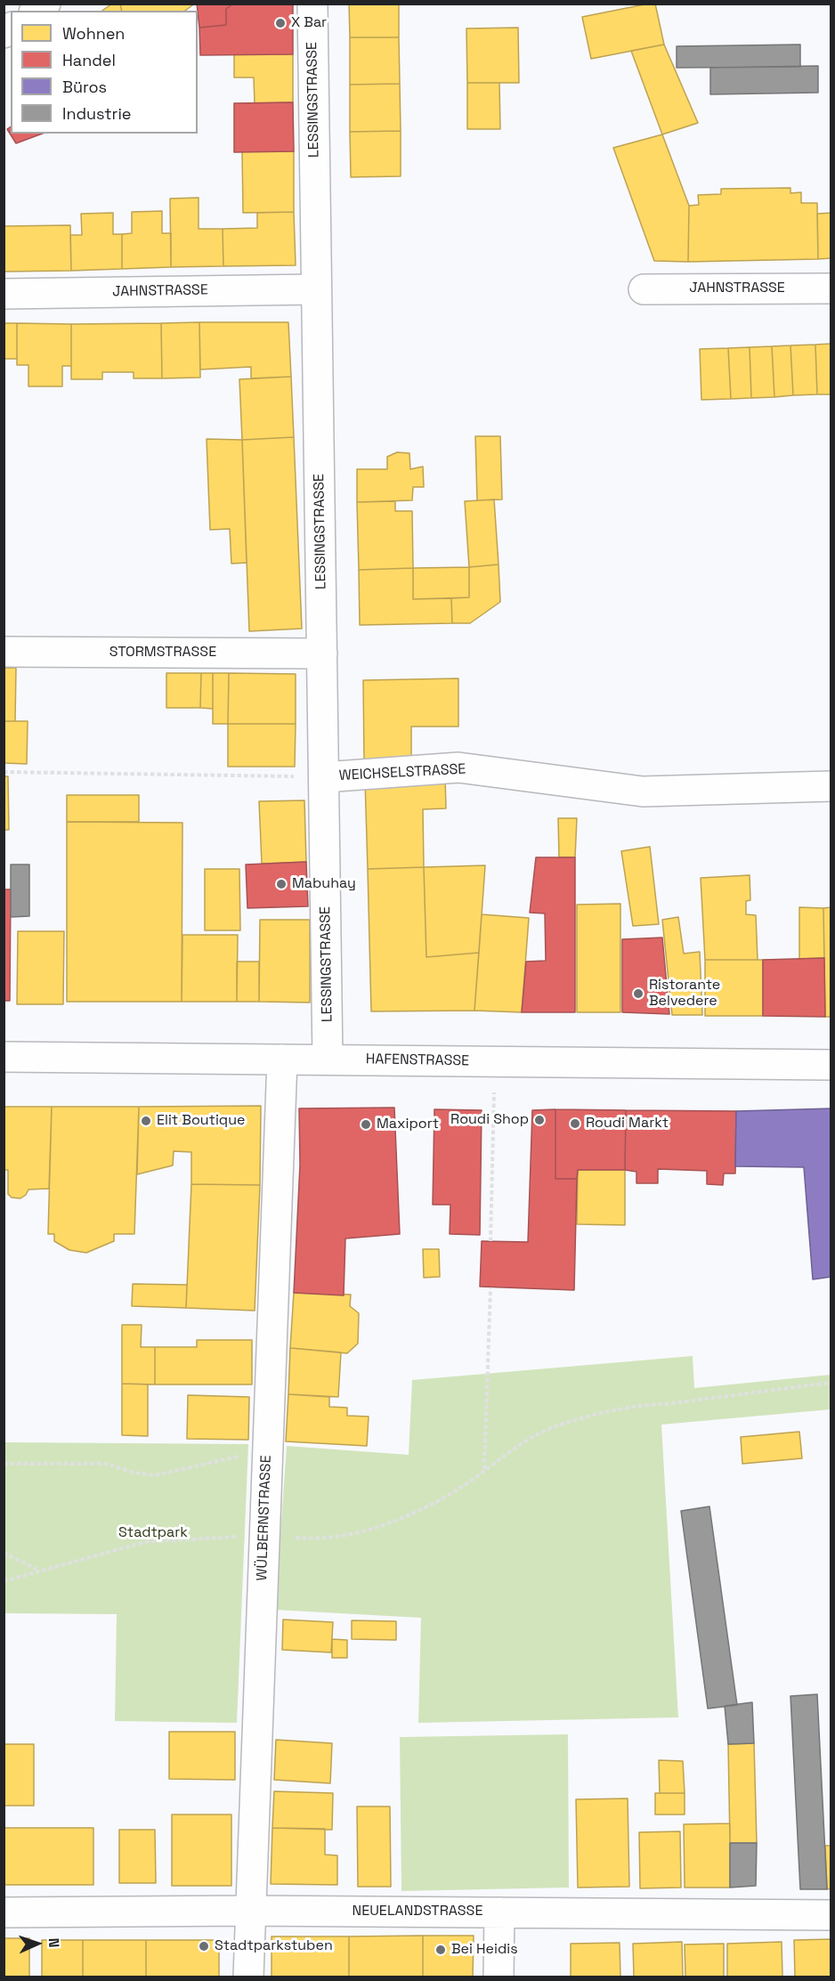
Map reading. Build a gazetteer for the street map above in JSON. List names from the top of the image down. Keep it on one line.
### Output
{"streets":{"street":["LESSINGSTRASSE","JAHNSTRASSE","STORMSTRASSE","WEICHSELSTRASSE","HAFENSTRASSE","WÜLBERNSTRASSE","NEUELANDSTRASSE"]},"crossings":[["LESSINGSTRASSE","JAHNSTRASSE"],["LESSINGSTRASSE","STORMSTRASSE"],["LESSINGSTRASSE","WEICHSELSTRASSE"],["LESSINGSTRASSE","HAFENSTRASSE"],["HAFENSTRASSE","WÜLBERNSTRASSE"],["WÜLBERNSTRASSE","NEUELANDSTRASSE"]],"parks":["Stadtpark"],"places":["X Bar","Mabuhay","Ristorante Belvedere","Roudi Shop","Elit Boutique","Roudi Markt","Maxiport","Stadtparkstuben","Bei Heidis"],"legend":["Wohnen","Handel","Büros","Industrie"],"north":"right"}
